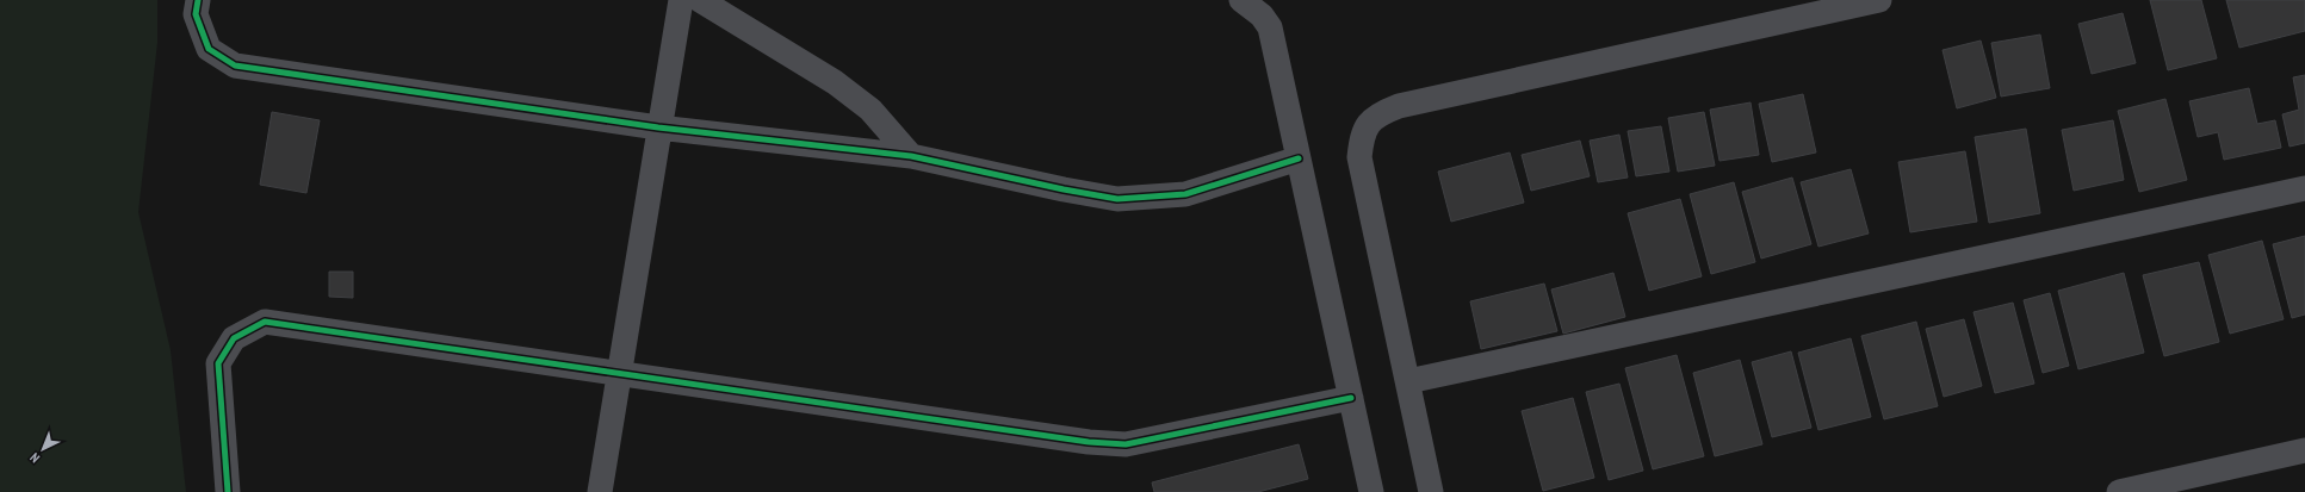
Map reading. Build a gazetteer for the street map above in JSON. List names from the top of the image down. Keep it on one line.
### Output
{"north":"bottom left"}
